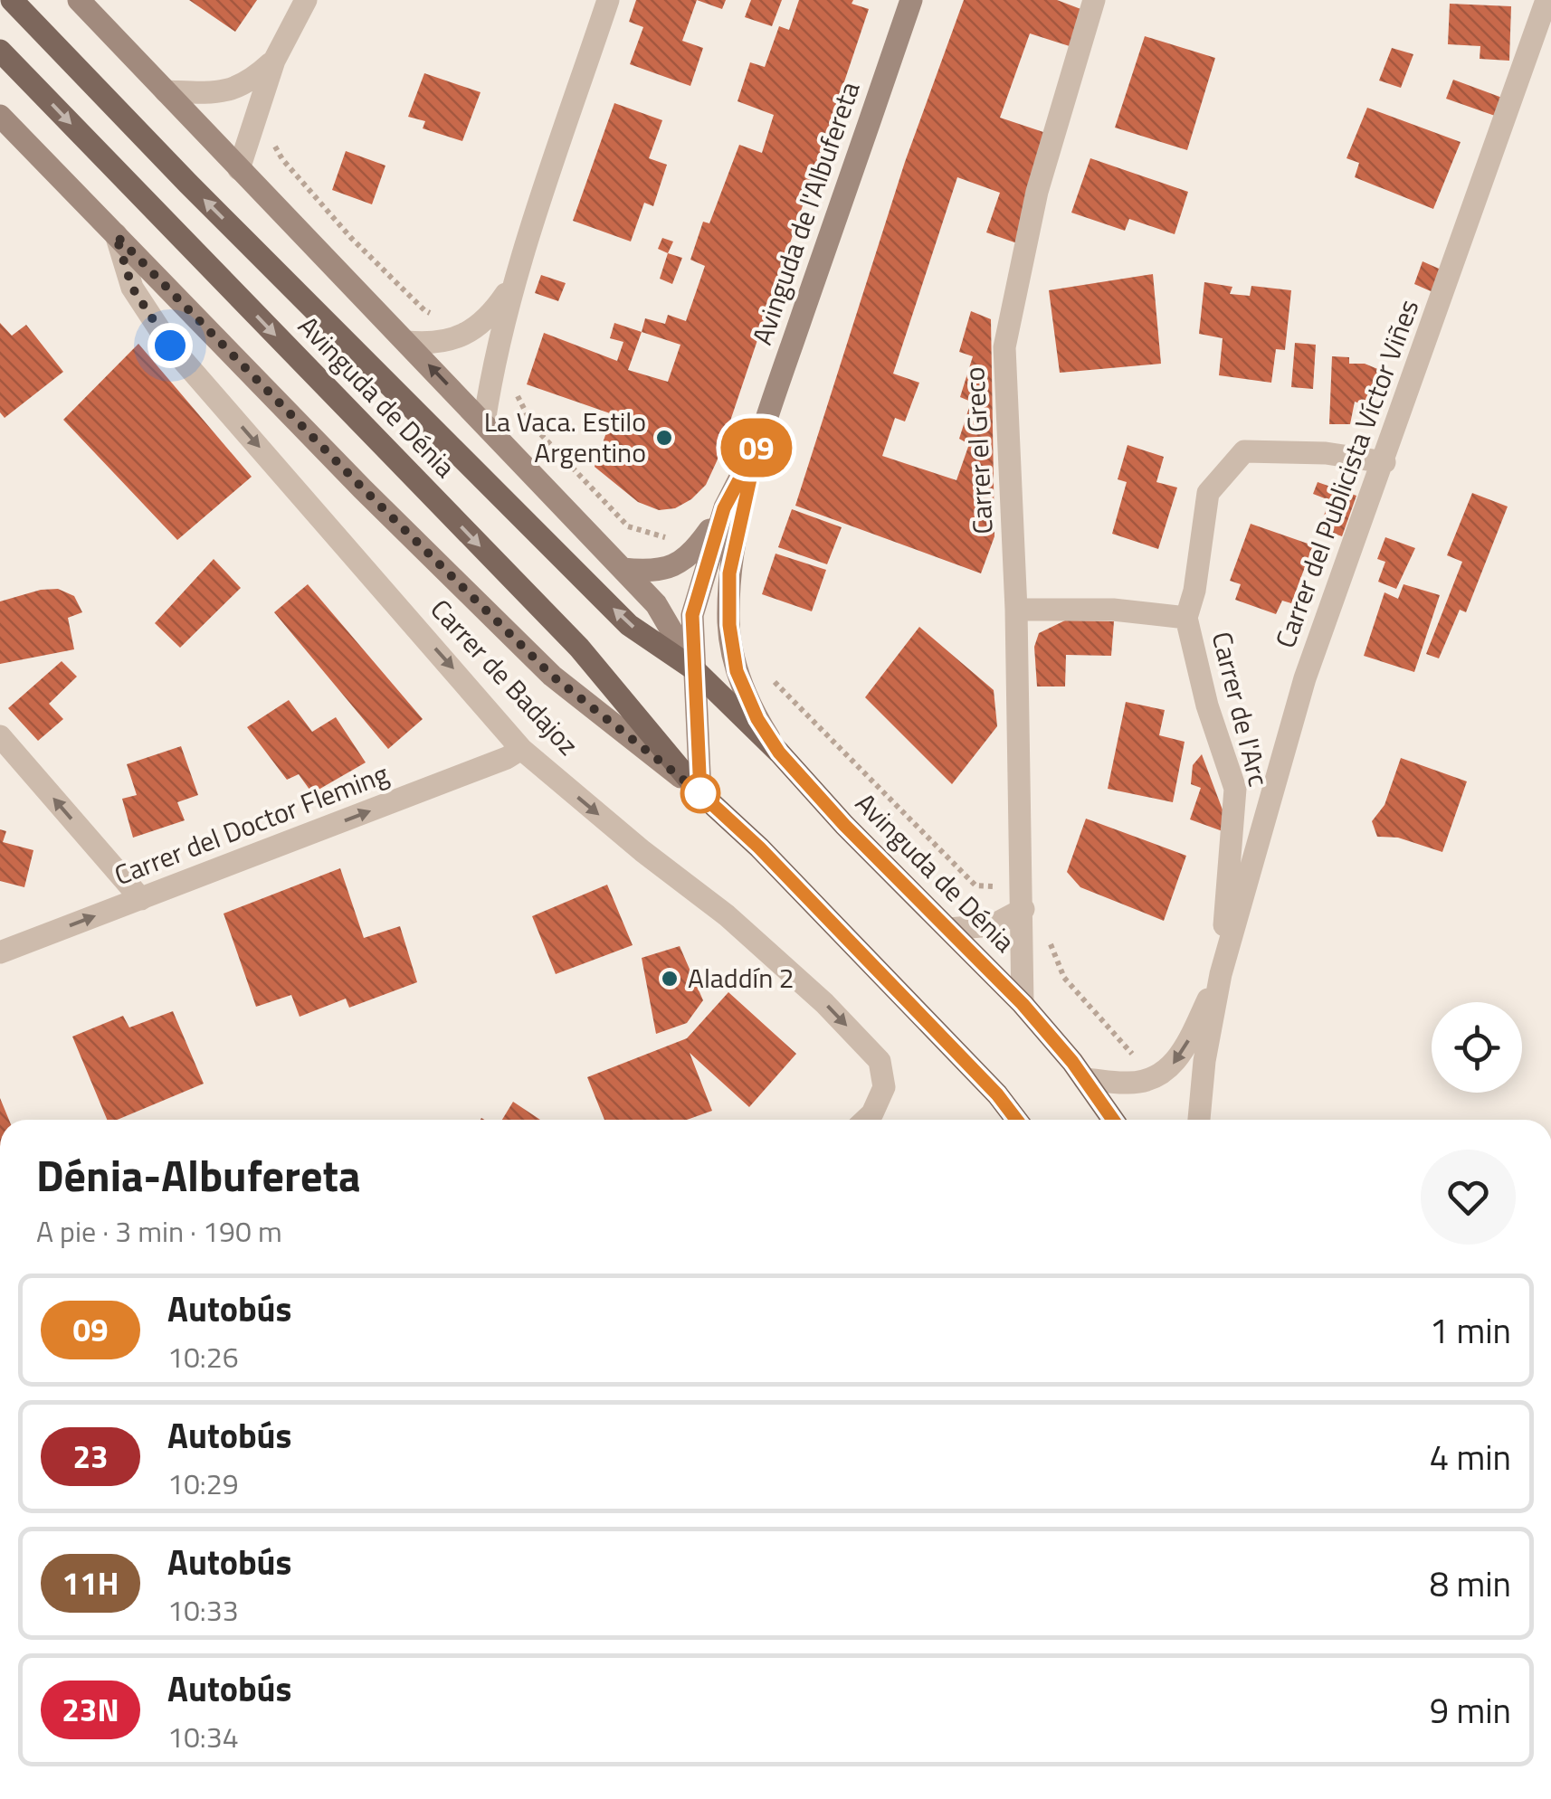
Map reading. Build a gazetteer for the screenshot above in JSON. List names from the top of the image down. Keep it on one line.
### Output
{"streets":{"main road":["Avinguda de l'Albufereta","Avinguda de Dénia"],"street":["Carrer el Greco","Carrer del Publicista Víctor Viñes","Carrer de Badajoz","Carrer de l'Arc","Carrer del Doctor Fleming"]},"crossings":[["Avinguda de l'Albufereta","Avinguda de Dénia"],["Avinguda de Dénia","Carrer el Greco"],["Avinguda de Dénia","Carrer de Badajoz"],["Carrer del Publicista Víctor Viñes","Carrer de l'Arc"],["Carrer de Badajoz","Carrer del Doctor Fleming"]],"one_way":["Carrer de Badajoz","Carrer del Doctor Fleming"],"places":["La Vaca. Estilo Argentino","Aladdín 2"],"lines":["bus line 09"],"page":{"on_map":"09","heading":["Dénia-Albufereta","A pie · 3 min · 190 m"],"list":[{"mark":"09","name":"Autobús","note":"10:26","value":"1 min"},{"mark":"23","name":"Autobús","note":"10:29","value":"4 min"},{"mark":"11H","name":"Autobús","note":"10:33","value":"8 min"},{"mark":"23N","name":"Autobús","note":"10:34","value":"9 min"}]}}
